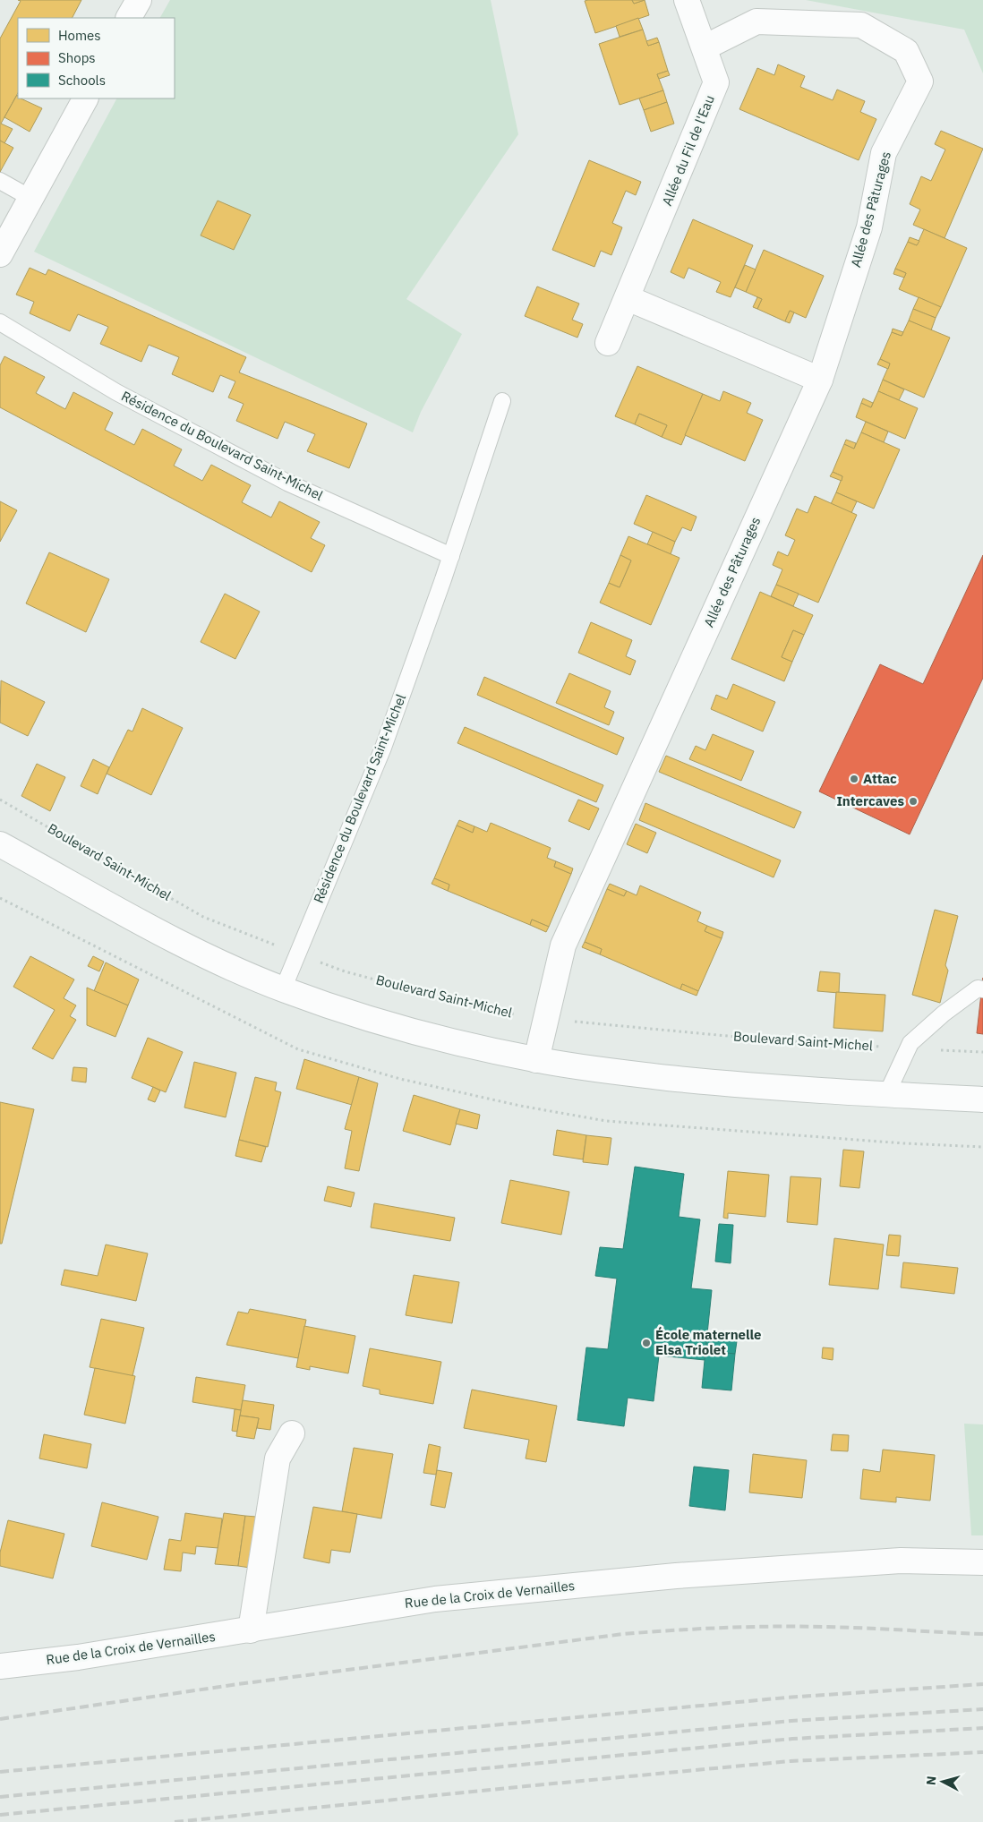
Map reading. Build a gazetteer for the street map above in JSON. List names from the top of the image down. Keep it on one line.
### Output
{"streets":{"street":["Allée du Fil de l'Eau","Allée des Pâturages","Rue de la Croix de Vernailles"],"lane":["Résidence du Boulevard Saint-Michel"],"path":["Boulevard Saint-Michel"]},"crossings":[["Allée du Fil de l'Eau","Allée des Pâturages"],["Allée des Pâturages","Boulevard Saint-Michel"],["Résidence du Boulevard Saint-Michel","Boulevard Saint-Michel"]],"places":["Attac","Intercaves","École maternelle Elsa Triolet"],"legend":["Homes","Shops","Schools"],"north":"left"}
